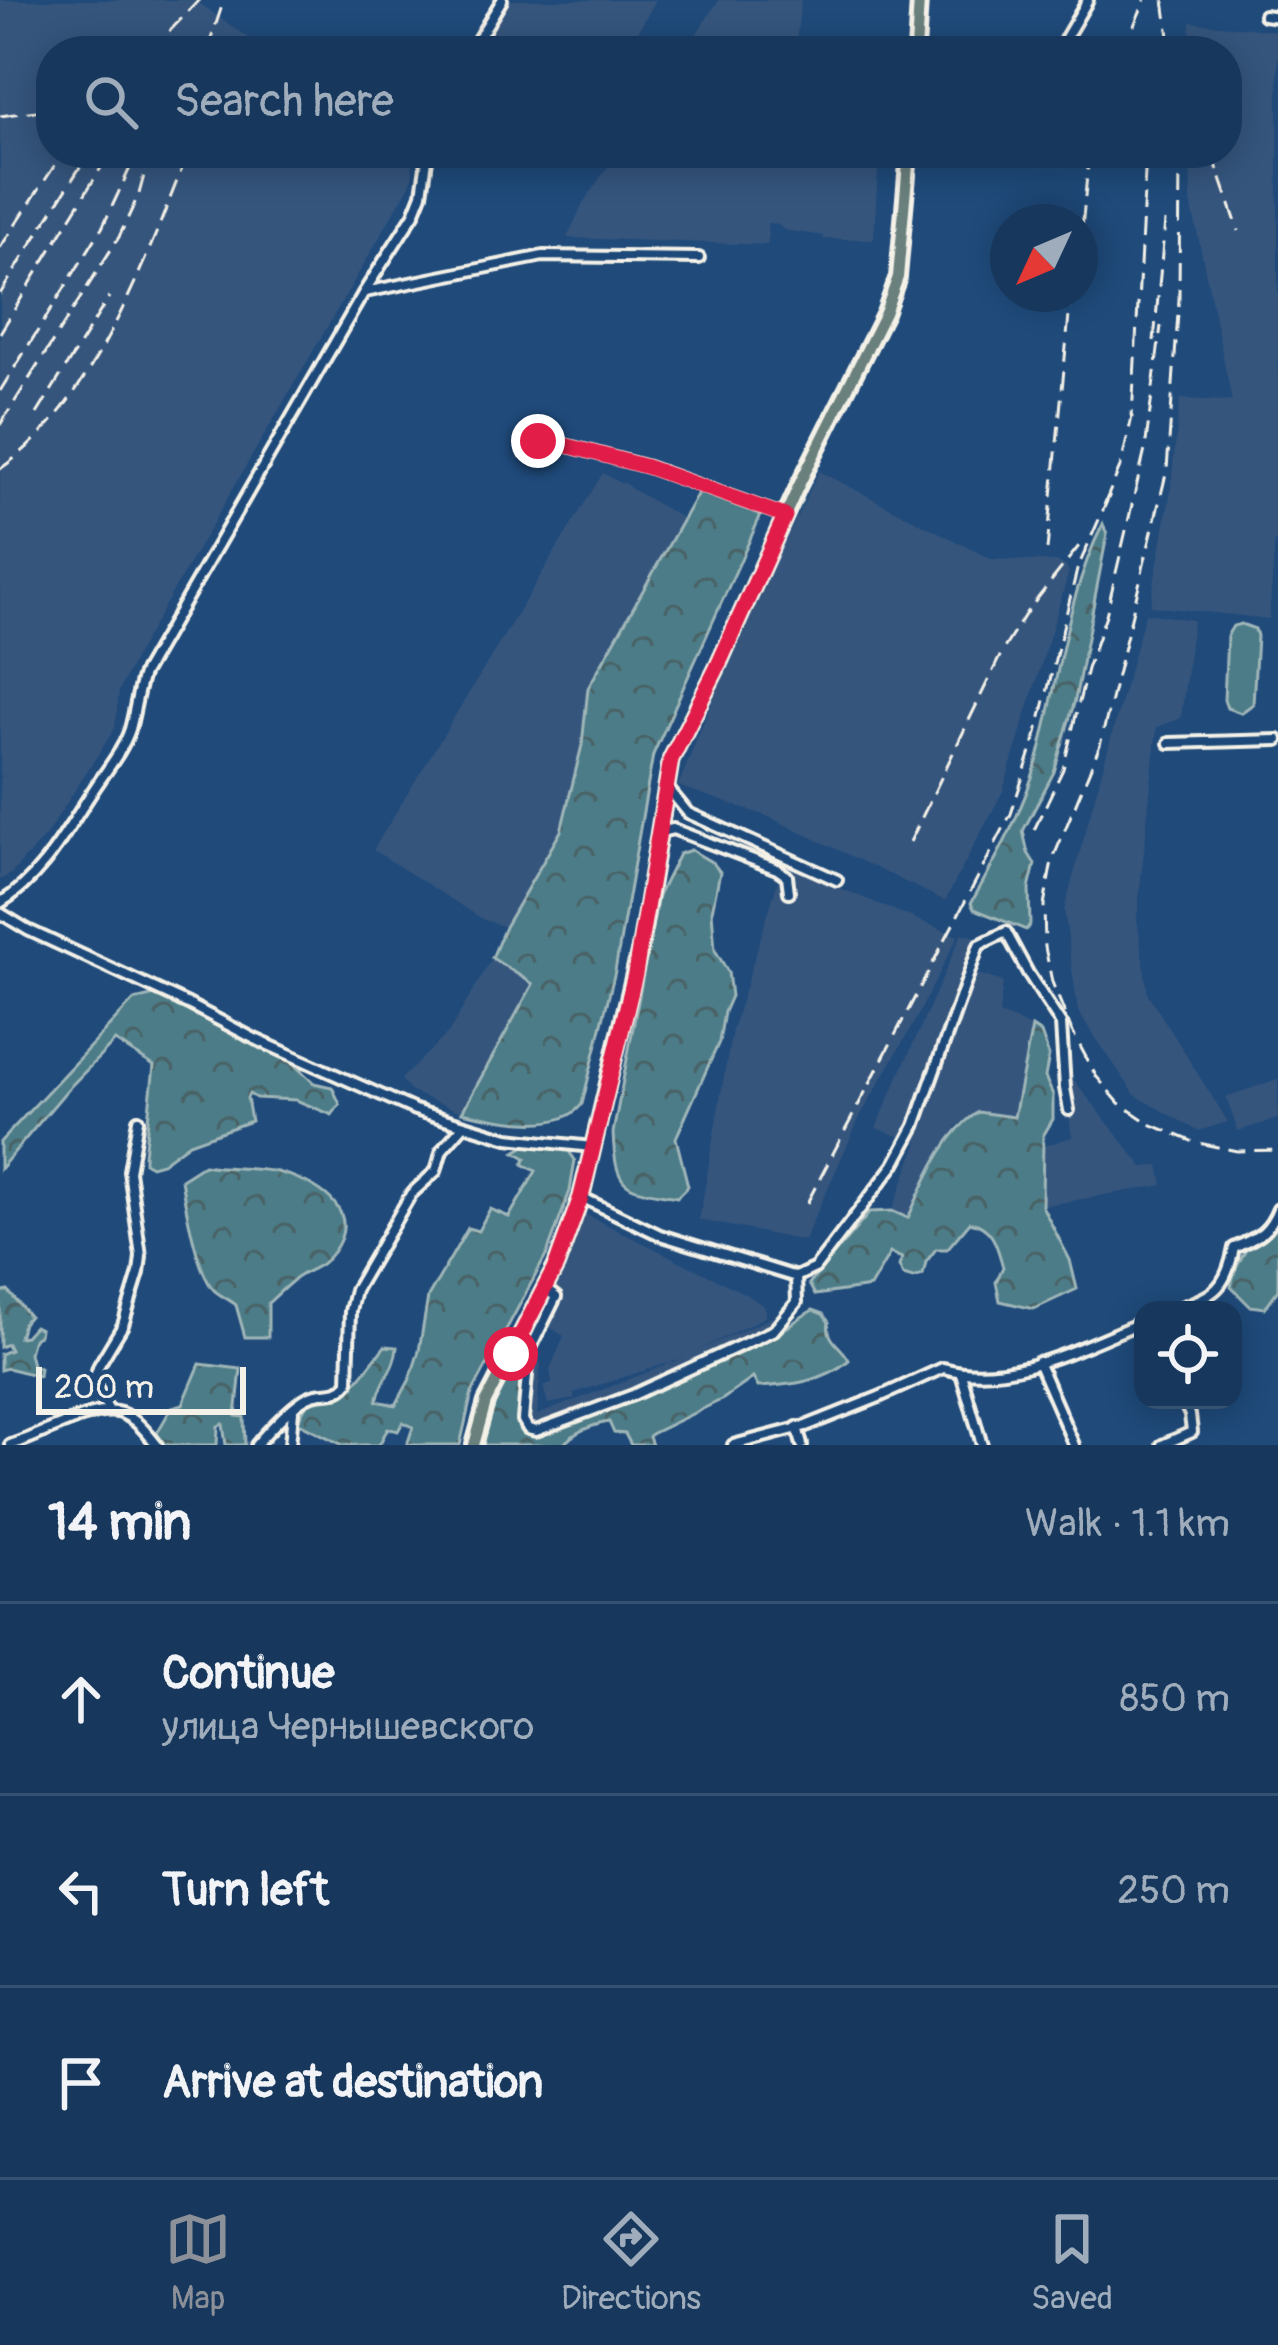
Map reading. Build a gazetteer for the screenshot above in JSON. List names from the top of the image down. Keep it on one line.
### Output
{"scale_bar":"200 m","north":"bottom left","page":{"search":"Search here","scale":"200 m","heading":["14 min","Walk · 1.1 km"],"list":[["Continue","улица Чернышевского","850 m"],["Turn left","250 m"],"Arrive at destination"],"nav":["Map","Directions","Saved"]}}
